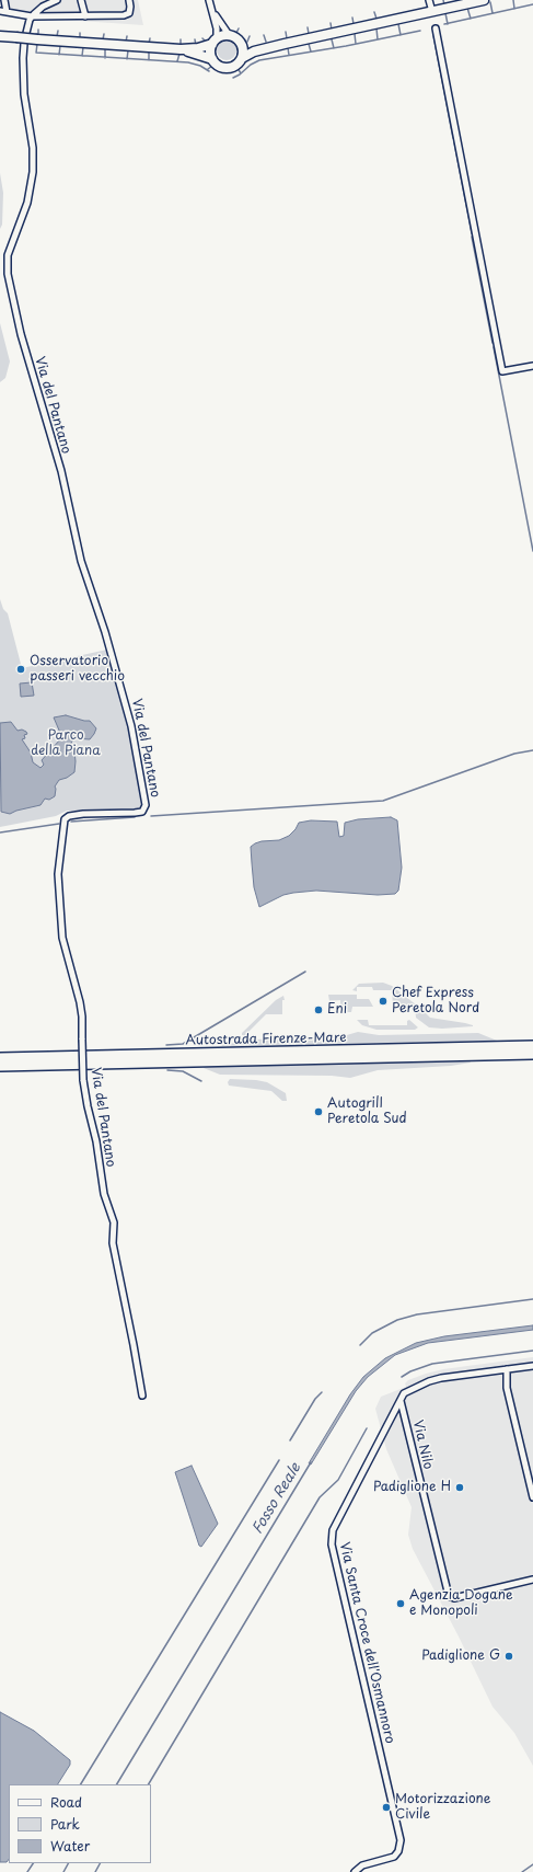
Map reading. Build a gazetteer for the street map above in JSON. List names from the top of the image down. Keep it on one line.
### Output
{"streets":{"highway":["Autostrada Firenze-Mare"],"street":["Via del Pantano","Via Nilo","Via Santa Croce dell'Osmannoro"]},"crossings":[["Via Nilo","Via Santa Croce dell'Osmannoro"]],"water":["Fosso Reale"],"parks":["Parco della Piana"],"places":["Osservatorio passeri vecchio","Chef Express Peretola Nord","Eni","Autogrill Peretola Sud","Padiglione H","Agenzia Dogane e Monopoli","Padiglione G","Motorizzazione Civile"],"legend":["Road","Park","Water"]}
